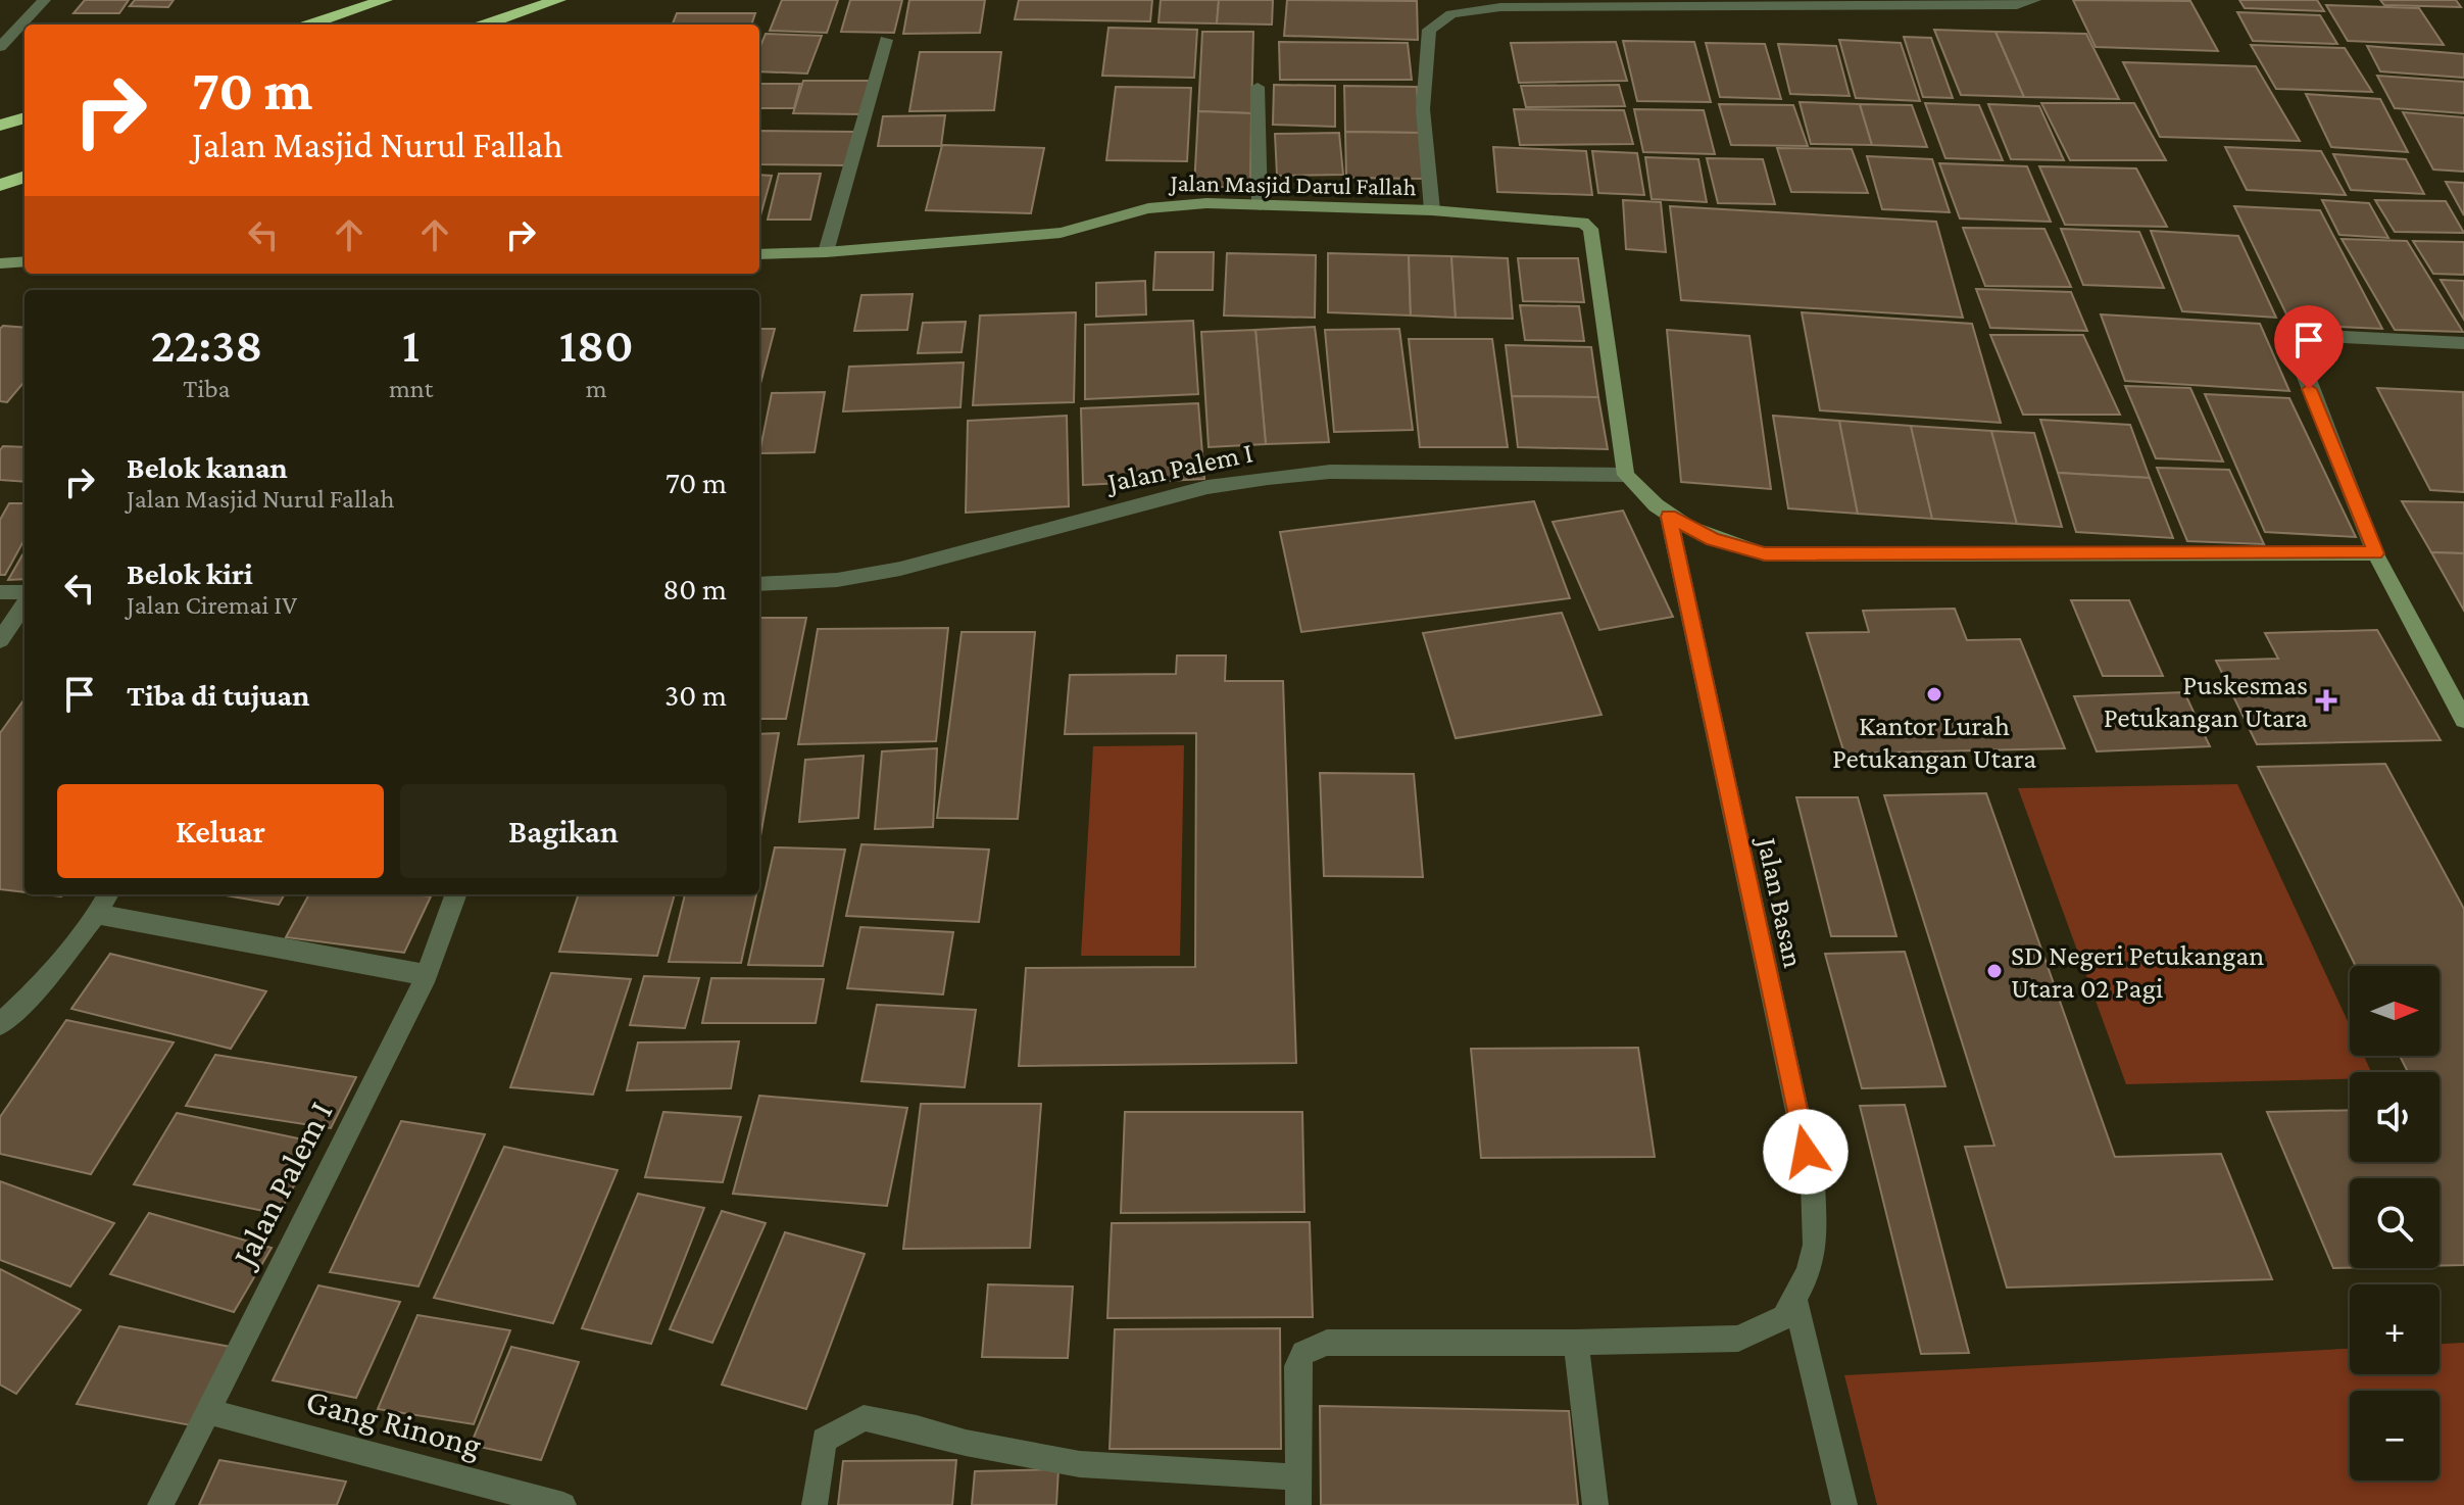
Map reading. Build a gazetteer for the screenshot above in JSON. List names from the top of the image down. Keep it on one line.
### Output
{"streets":{"street":["Jalan Masjid Darul Fallah","Jalan Palem I","Jalan Basan","Gang Rinong"]},"crossings":[["Jalan Palem I","Gang Rinong"]],"places":{"other":["Kantor Lurah Petukangan Utara","SD Negeri Petukangan Utara 02 Pagi"],"health":["Puskesmas Petukangan Utara"]},"north":"right","page":{"turn":["70 m","Jalan Masjid Nurul Fallah"],"eta":["22:38","Tiba","1","mnt","180","m"],"list":[{"name":"Belok kanan","note":"Jalan Masjid Nurul Fallah","value":"70 m"},{"name":"Belok kiri","note":"Jalan Ciremai IV","value":"80 m"},{"name":"Tiba di tujuan","value":"30 m"}],"buttons":["Keluar","Bagikan"],"map_buttons":["+","−"]}}
